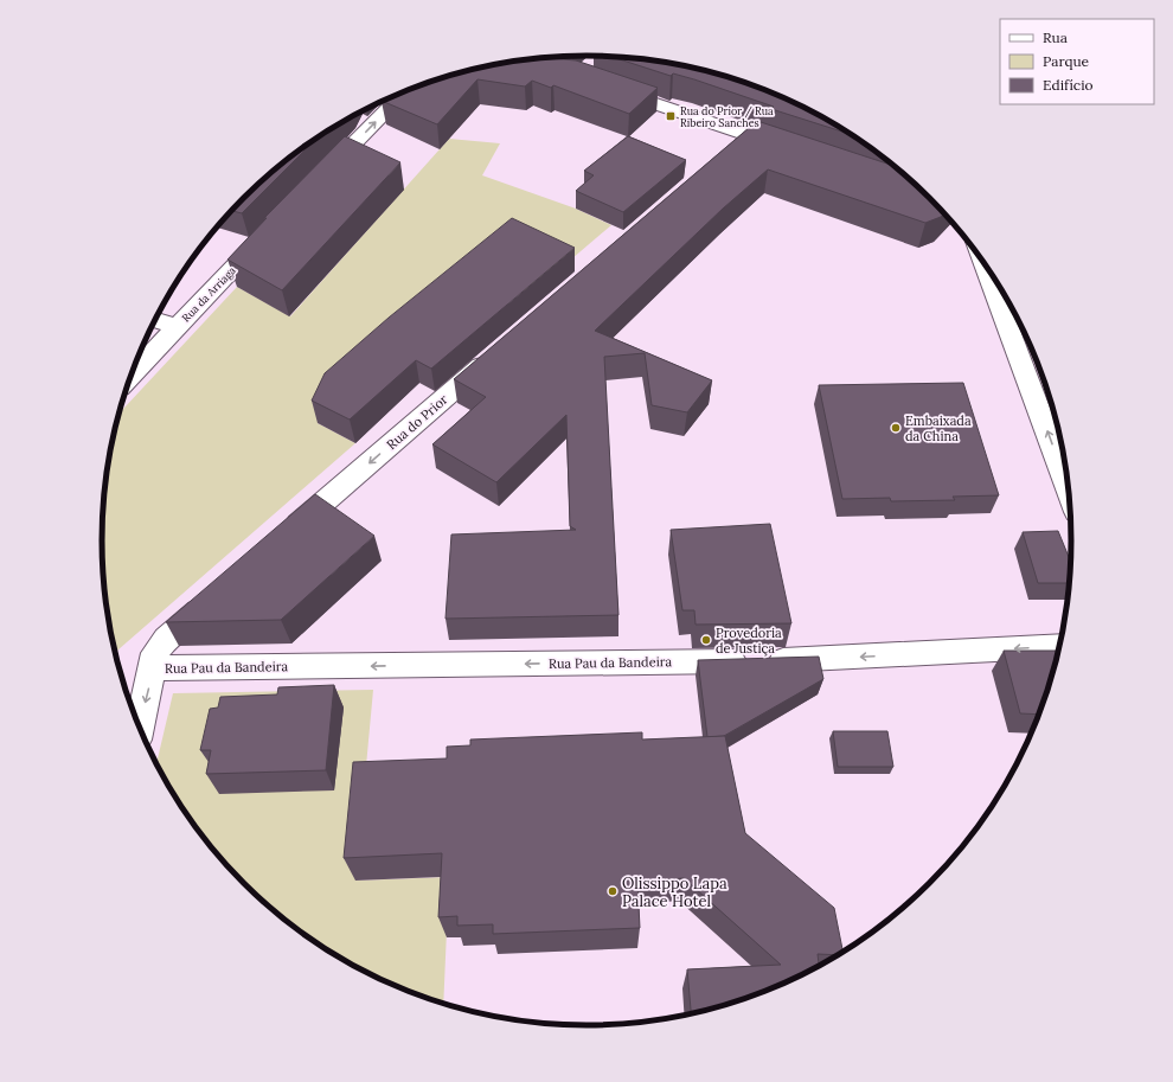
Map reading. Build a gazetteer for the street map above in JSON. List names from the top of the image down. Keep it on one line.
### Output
{"streets":{"street":["Rua da Arriaga","Rua do Prior","Rua Pau da Bandeira"]},"one_way":["Rua do Prior","Rua Pau da Bandeira"],"places":{"transit":["Rua do Prior / Rua Ribeiro Sanches"],"other":["Embaixada da China","Provedoria de Justiça","Olissippo Lapa Palace Hotel"]},"legend":["Rua","Parque","Edifício"]}
